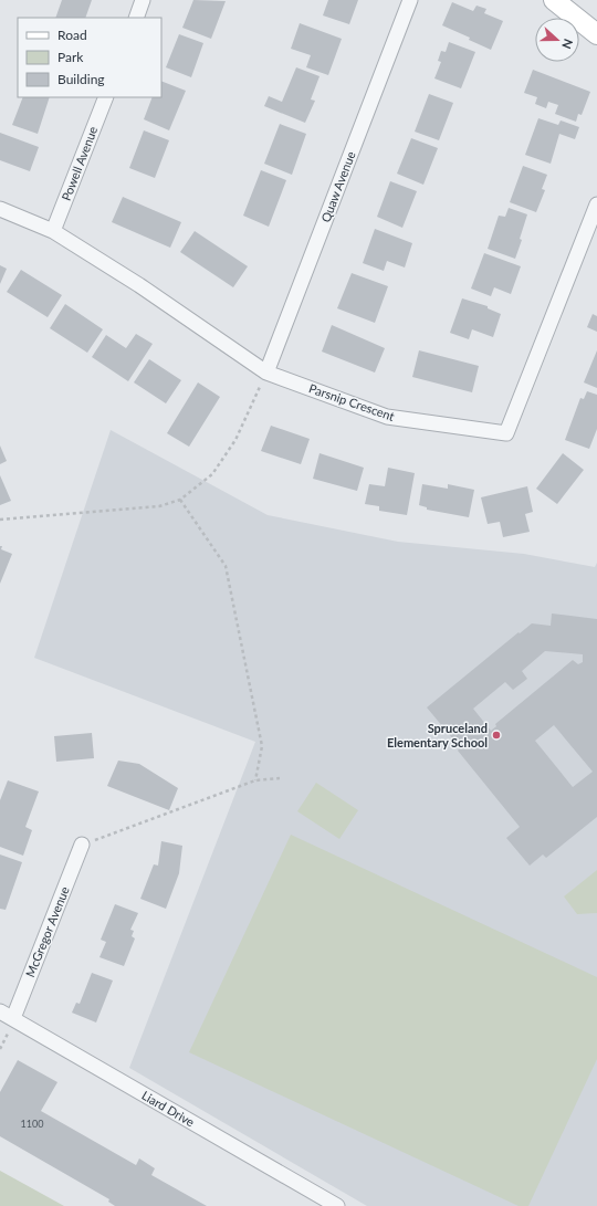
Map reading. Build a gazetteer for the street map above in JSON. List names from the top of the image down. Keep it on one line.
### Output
{"streets":{"street":["Powell Avenue","Quaw Avenue","Parsnip Crescent","McGregor Avenue","Liard Drive"]},"crossings":[["Powell Avenue","Parsnip Crescent"],["Quaw Avenue","Parsnip Crescent"],["McGregor Avenue","Liard Drive"]],"places":["Spruceland Elementary School"],"house_numbers":["1100"],"legend":["Road","Park","Building"],"north":"right"}
